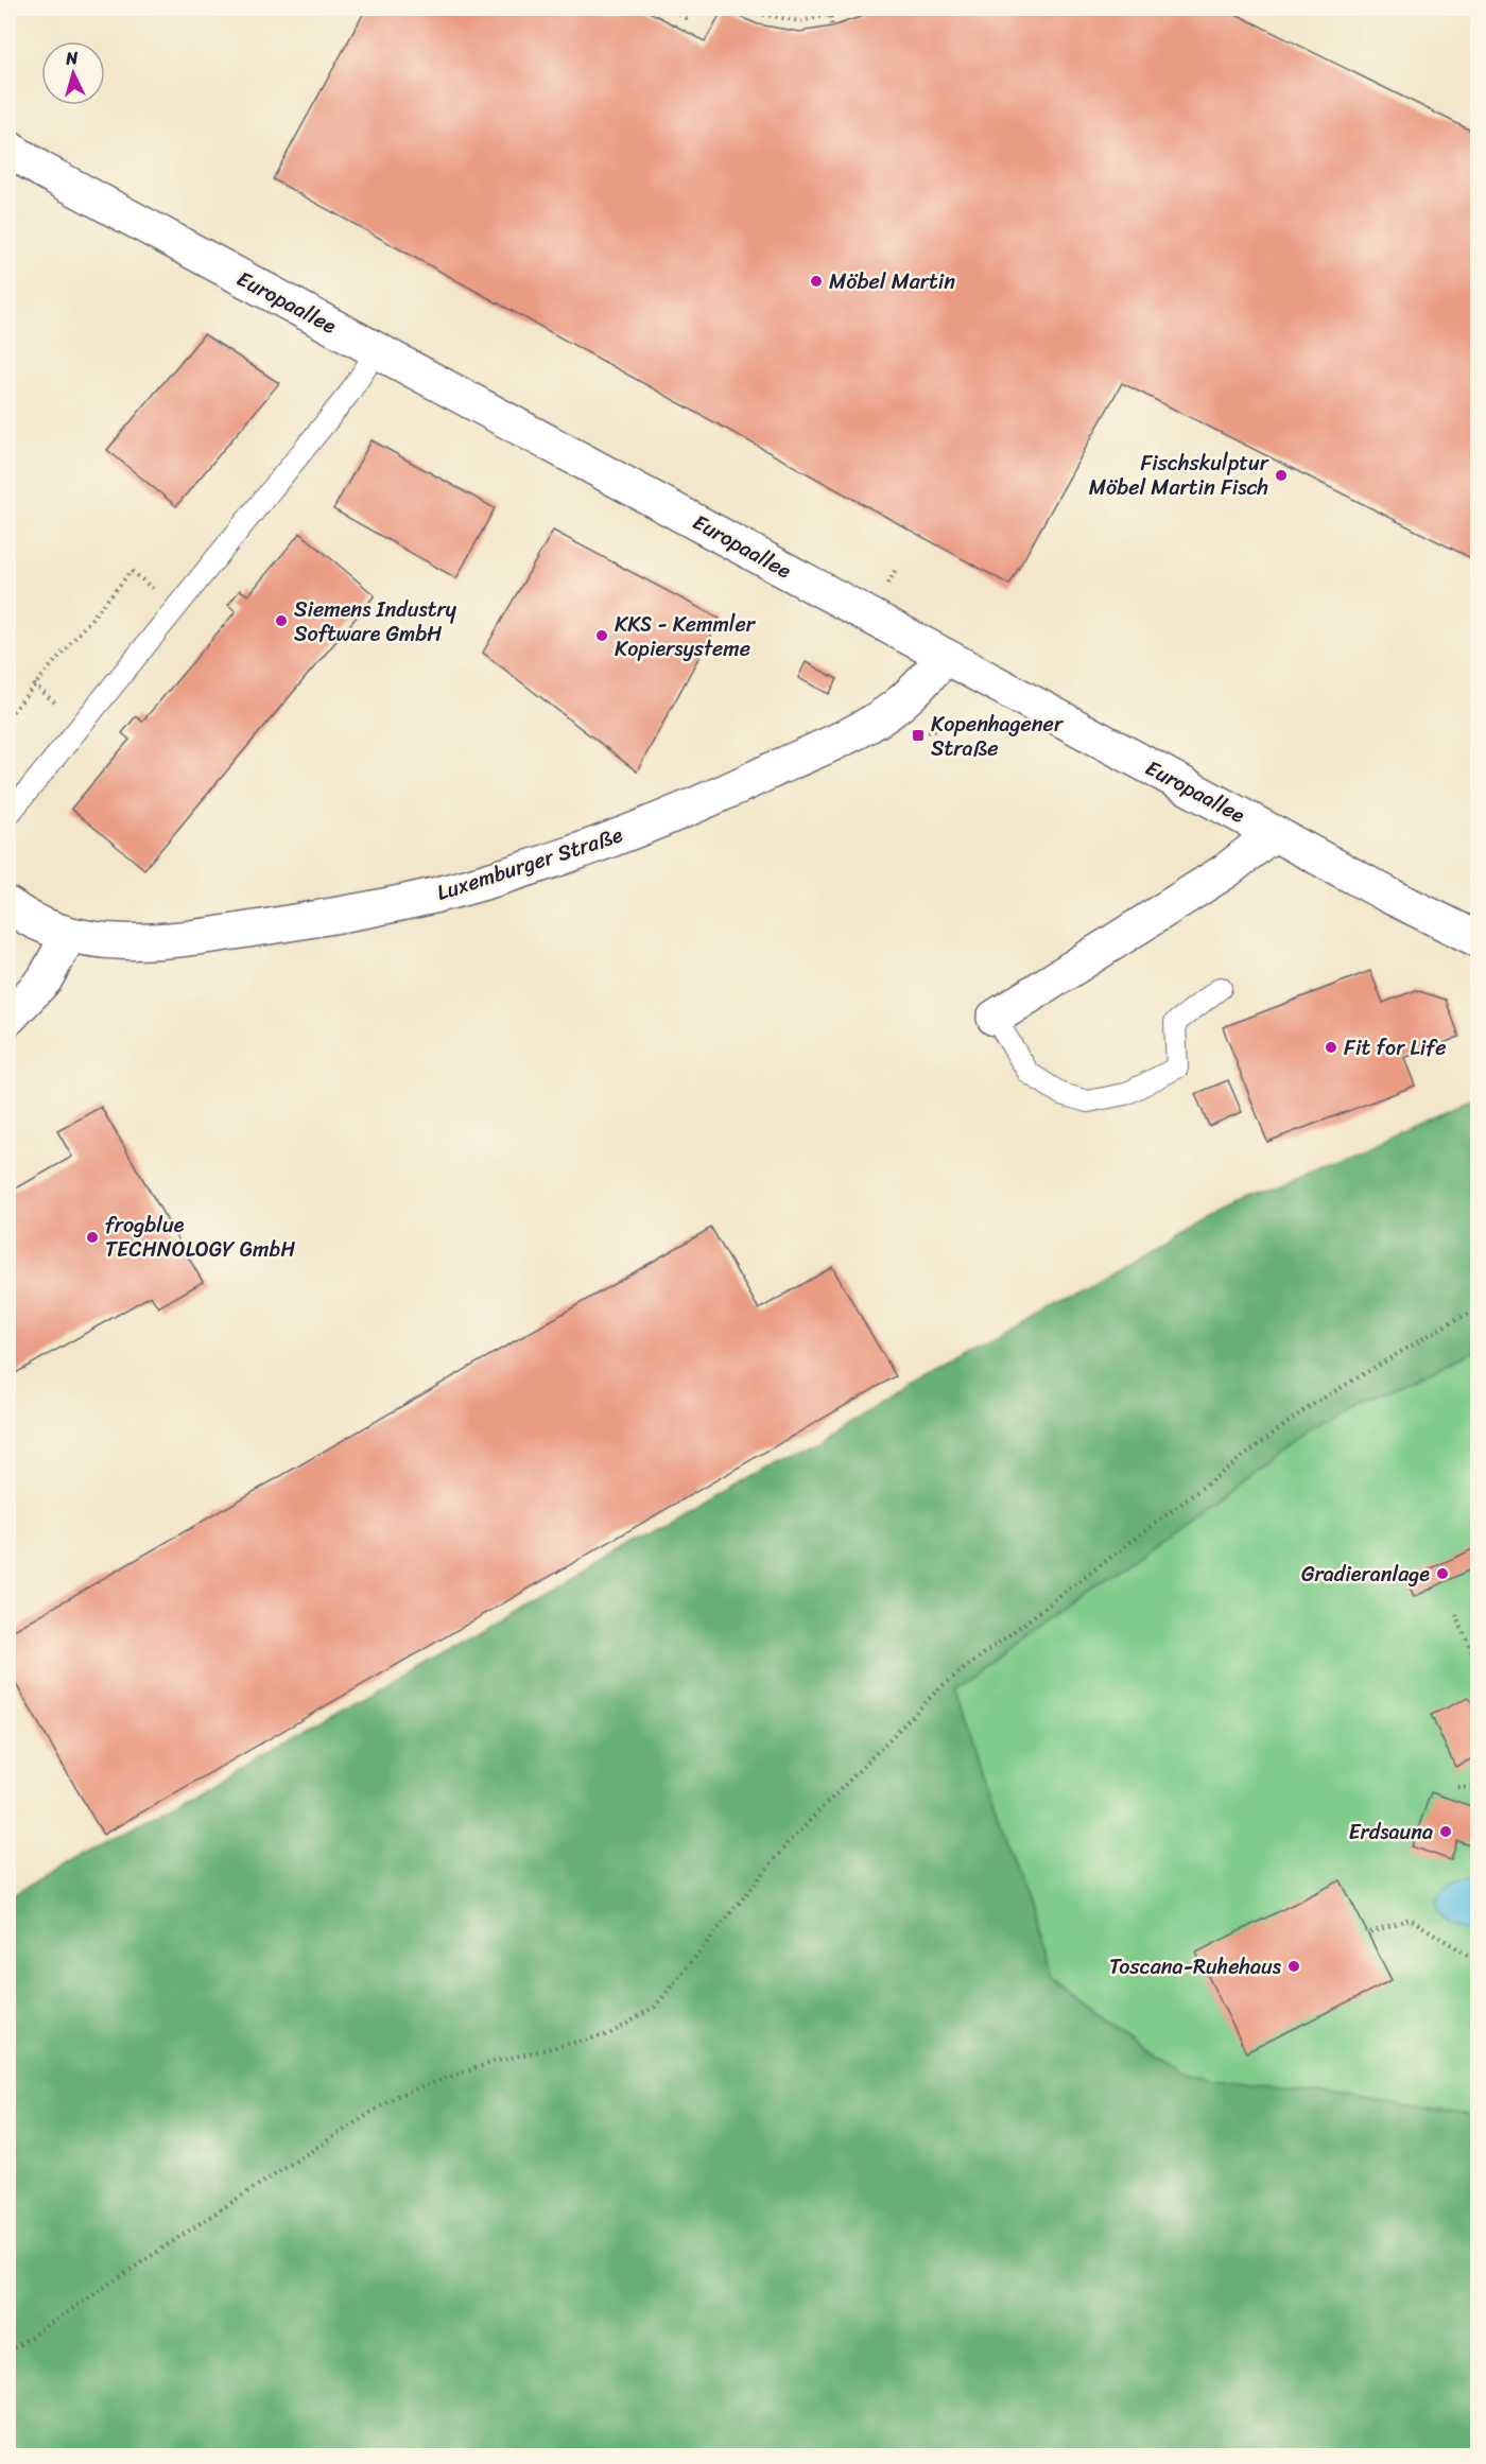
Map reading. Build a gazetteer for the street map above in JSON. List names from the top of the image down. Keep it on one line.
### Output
{"streets":{"street":["Europaallee","Luxemburger Straße"]},"crossings":[["Europaallee","Luxemburger Straße"]],"places":{"other":["Möbel Martin","Fischskulptur Möbel Martin Fisch","Siemens Industry Software GmbH","KKS - Kemmler Kopiersysteme","Fit for Life","frogblue TECHNOLOGY GmbH","Gradieranlage","Erdsauna","Toscana-Ruhehaus"],"transit":["Kopenhagener Straße"]},"north":"top"}
